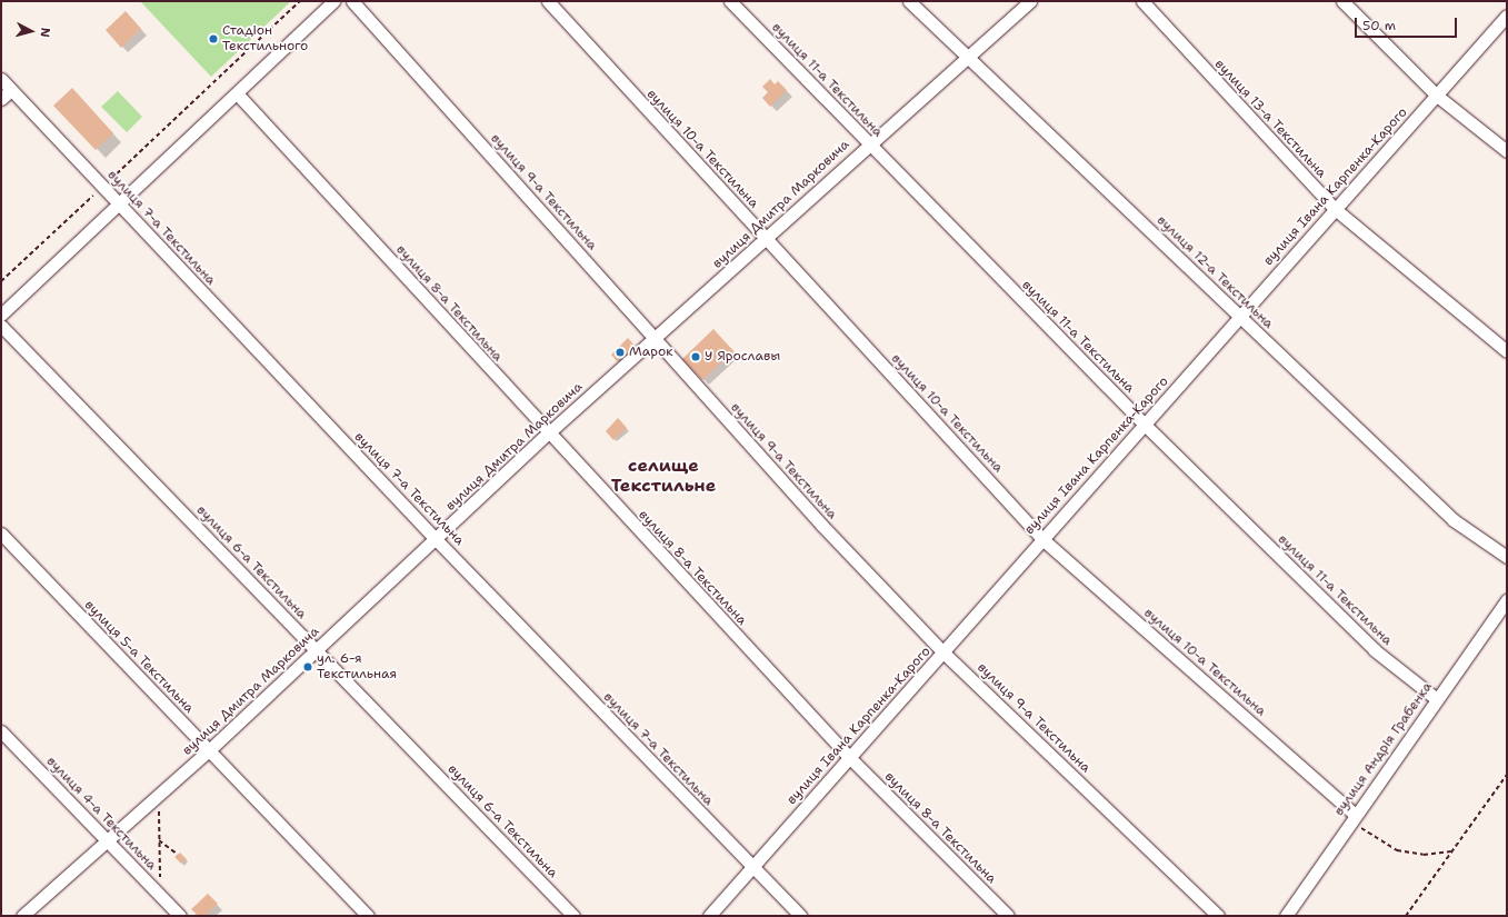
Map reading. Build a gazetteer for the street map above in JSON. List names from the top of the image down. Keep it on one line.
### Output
{"streets":{"street":["вулиця 11-а Текстильна","вулиця 13-а Текстильна","вулиця 10-а Текстильна","вулиця Івана Карпенка-Карого","вулиця 9-а Текстильна","вулиця Дмитра Марковича","вулиця 7-а Текстильна","вулиця 12-а Текстильна","вулиця 8-а Текстильна","вулиця 6-а Текстильна","вулиця 5-а Текстильна","вулиця Андрія Грабенка","вулиця 4-а Текстильна"]},"crossings":[["вулиця 11-а Текстильна","вулиця Івана Карпенка-Карого"],["вулиця 11-а Текстильна","вулиця Дмитра Марковича"],["вулиця 11-а Текстильна","вулиця Андрія Грабенка"],["вулиця 13-а Текстильна","вулиця Івана Карпенка-Карого"],["вулиця 10-а Текстильна","вулиця Івана Карпенка-Карого"],["вулиця 10-а Текстильна","вулиця Дмитра Марковича"],["вулиця 10-а Текстильна","вулиця Андрія Грабенка"],["вулиця Івана Карпенка-Карого","вулиця 9-а Текстильна"],["вулиця Івана Карпенка-Карого","вулиця 7-а Текстильна"],["вулиця Івана Карпенка-Карого","вулиця 12-а Текстильна"],["вулиця Івана Карпенка-Карого","вулиця 8-а Текстильна"],["вулиця 9-а Текстильна","вулиця Дмитра Марковича"],["вулиця Дмитра Марковича","вулиця 7-а Текстильна"],["вулиця Дмитра Марковича","вулиця 12-а Текстильна"],["вулиця Дмитра Марковича","вулиця 8-а Текстильна"],["вулиця Дмитра Марковича","вулиця 6-а Текстильна"],["вулиця Дмитра Марковича","вулиця 5-а Текстильна"],["вулиця Дмитра Марковича","вулиця 4-а Текстильна"]],"districts":["селище Текстильне"],"places":["Стадіон Текстильного","Марок","У Ярославы","ул. 6-я Текстильная"],"scale_bar":"50 m","north":"right"}
